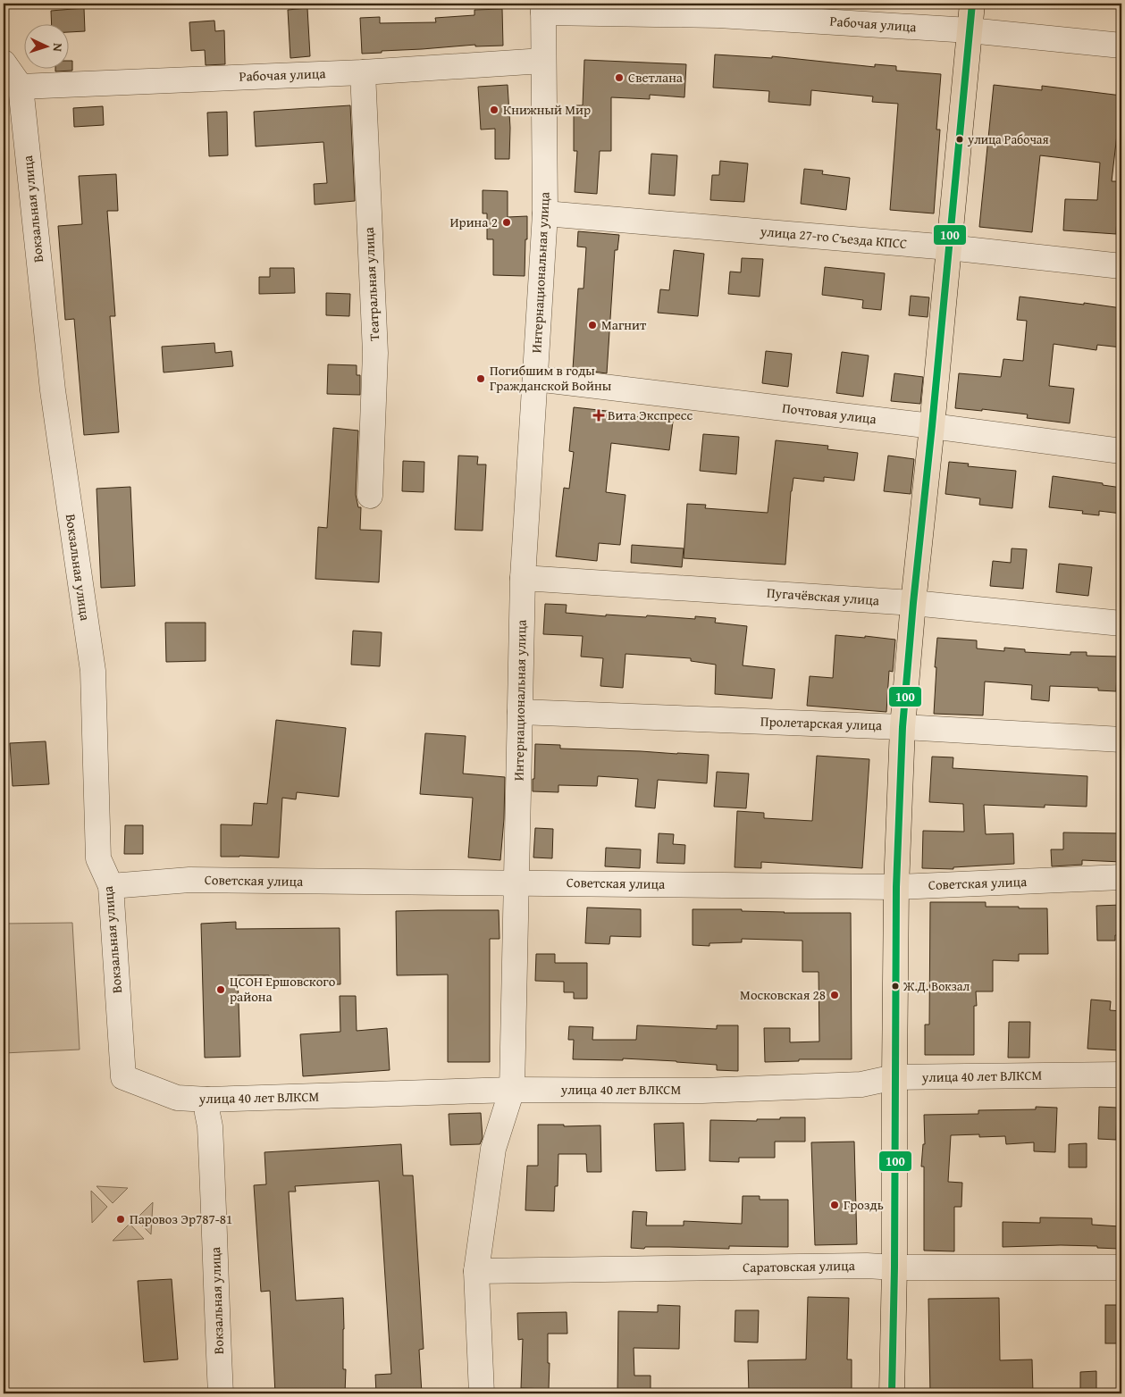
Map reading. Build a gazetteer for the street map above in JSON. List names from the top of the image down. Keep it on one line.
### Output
{"streets":{"street":["Рабочая улица","Вокзальная улица","улица 27-го Съезда КПСС","Интернациональная улица","Театральная улица","Почтовая улица","Пугачёвская улица","Пролетарская улица","Советская улица","улица 40 лет ВЛКСМ","Саратовская улица"]},"crossings":[["Рабочая улица","Вокзальная улица"],["Рабочая улица","Интернациональная улица"],["Рабочая улица","Театральная улица"],["Вокзальная улица","Советская улица"],["Вокзальная улица","улица 40 лет ВЛКСМ"],["улица 27-го Съезда КПСС","Интернациональная улица"],["Интернациональная улица","Почтовая улица"],["Интернациональная улица","Пугачёвская улица"],["Интернациональная улица","Пролетарская улица"],["Интернациональная улица","Советская улица"],["Интернациональная улица","улица 40 лет ВЛКСМ"],["Интернациональная улица","Саратовская улица"]],"places":{"other":["Светлана","Книжный Мир","улица Рабочая","Ирина 2","Магнит","Погибшим в годы Гражданской Войны","Ж.Д. Вокзал","ЦСОН Ершовского района","Московская 28","Гроздь","Паровоз Эр787-81"],"health":["Вита Экспресс"]},"lines":["transit line 100"],"north":"right"}
